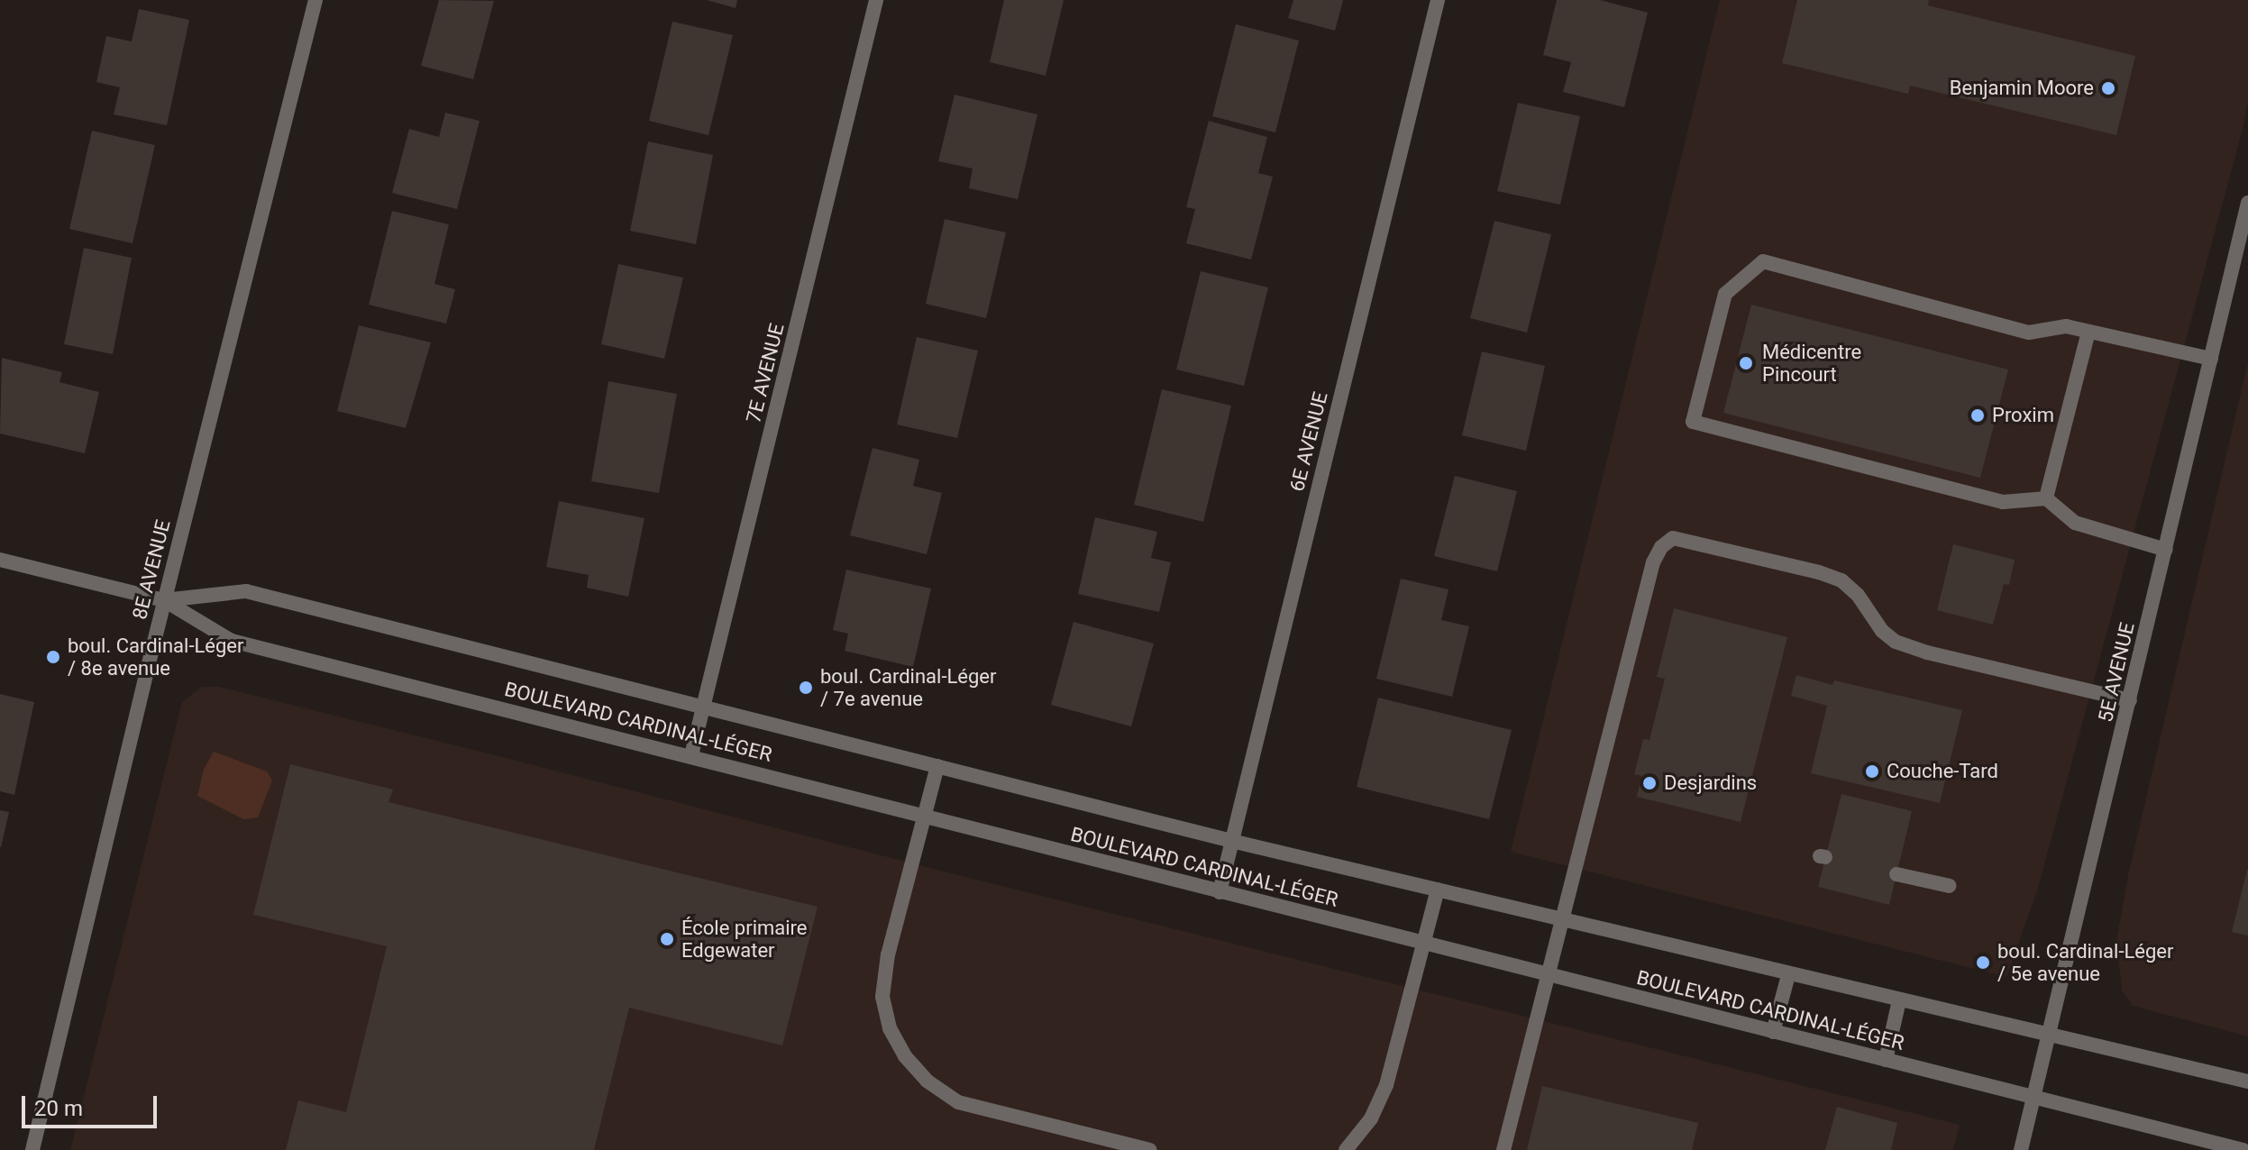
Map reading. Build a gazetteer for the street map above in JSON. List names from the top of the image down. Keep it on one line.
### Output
{"streets":{"street":["7E AVENUE","6E AVENUE","8E AVENUE","5E AVENUE","BOULEVARD CARDINAL-LÉGER"]},"crossings":[["7E AVENUE","BOULEVARD CARDINAL-LÉGER"],["6E AVENUE","BOULEVARD CARDINAL-LÉGER"],["8E AVENUE","BOULEVARD CARDINAL-LÉGER"],["5E AVENUE","BOULEVARD CARDINAL-LÉGER"]],"places":["Benjamin Moore","Médicentre Pincourt","Proxim","boul. Cardinal-Léger / 8e avenue","boul. Cardinal-Léger / 7e avenue","Couche-Tard","Desjardins","École primaire Edgewater","boul. Cardinal-Léger / 5e avenue"],"scale_bar":"20 m"}
